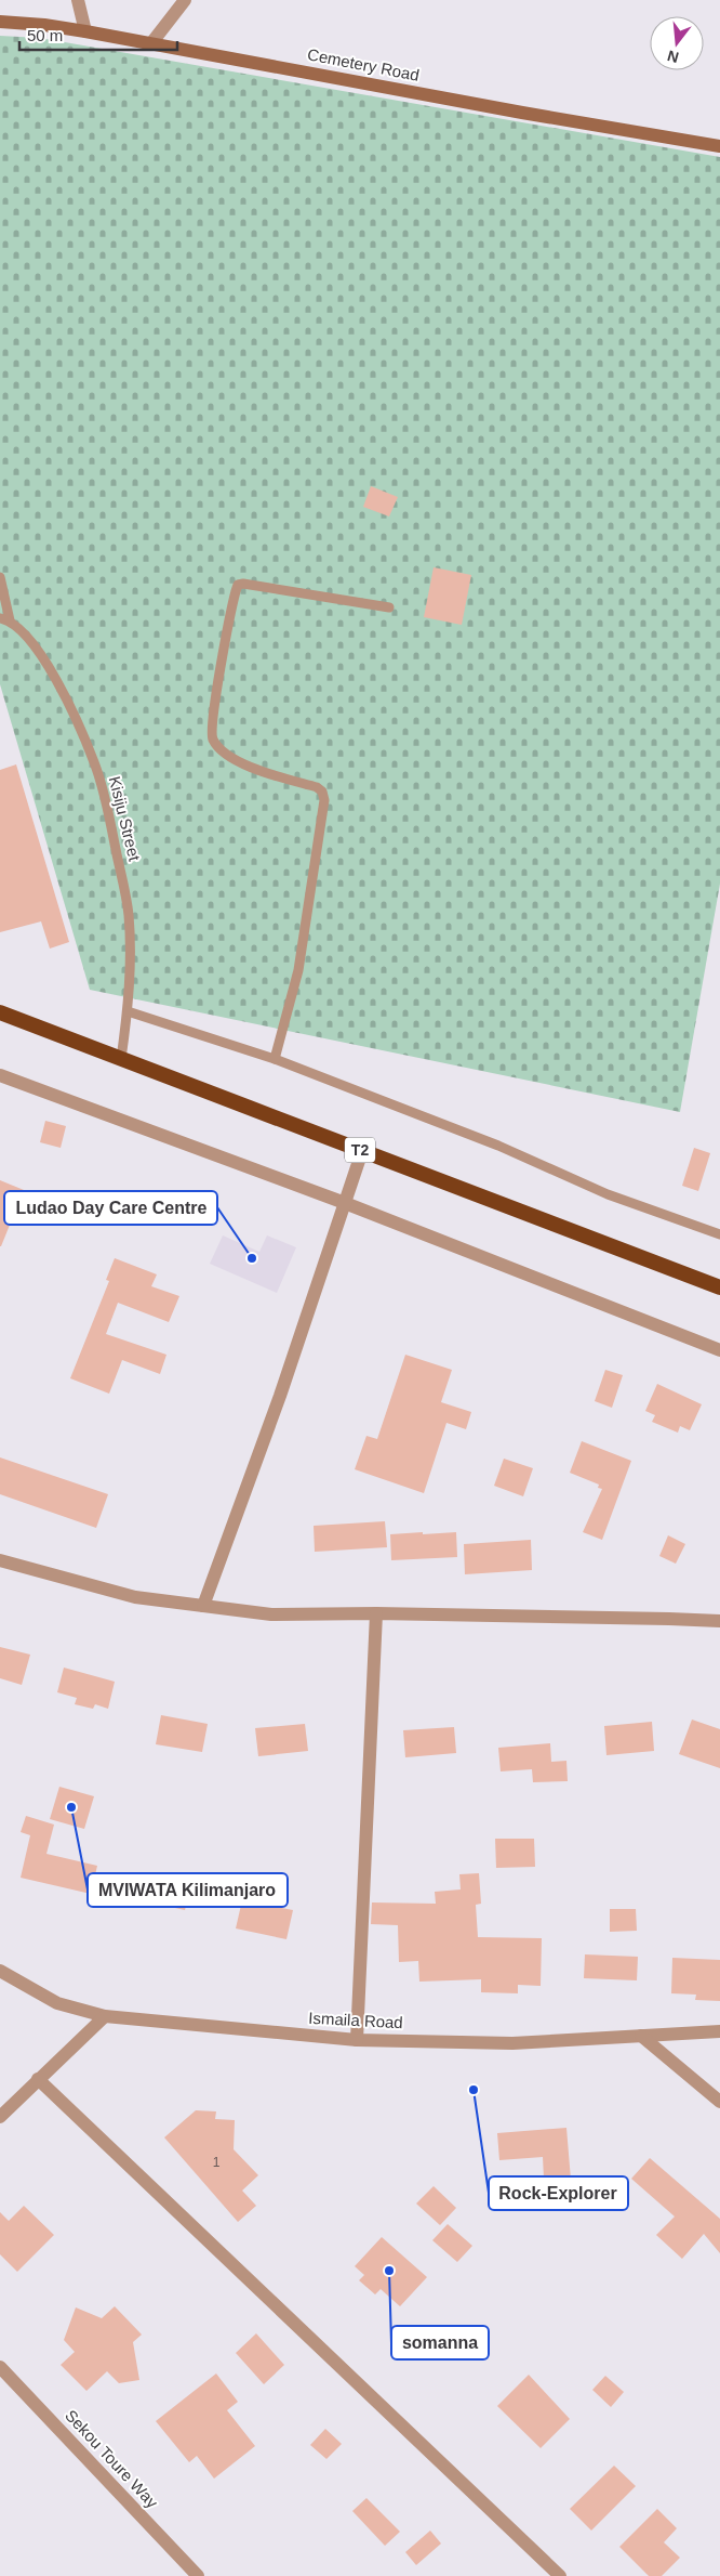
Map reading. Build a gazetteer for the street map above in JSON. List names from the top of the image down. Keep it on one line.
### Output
{"streets":{"highway":["T2"],"main road":["Cemetery Road"],"street":["Ismaila Road","Sekou Toure Way"],"lane":["Kisiju Street"]},"crossings":[["Kisiju Street","T2"]],"places":["Ludao Day Care Centre","MVIWATA Kilimanjaro","Rock-Explorer","somanna"],"house_numbers":["1"],"scale_bar":"50 m","north":"bottom"}
